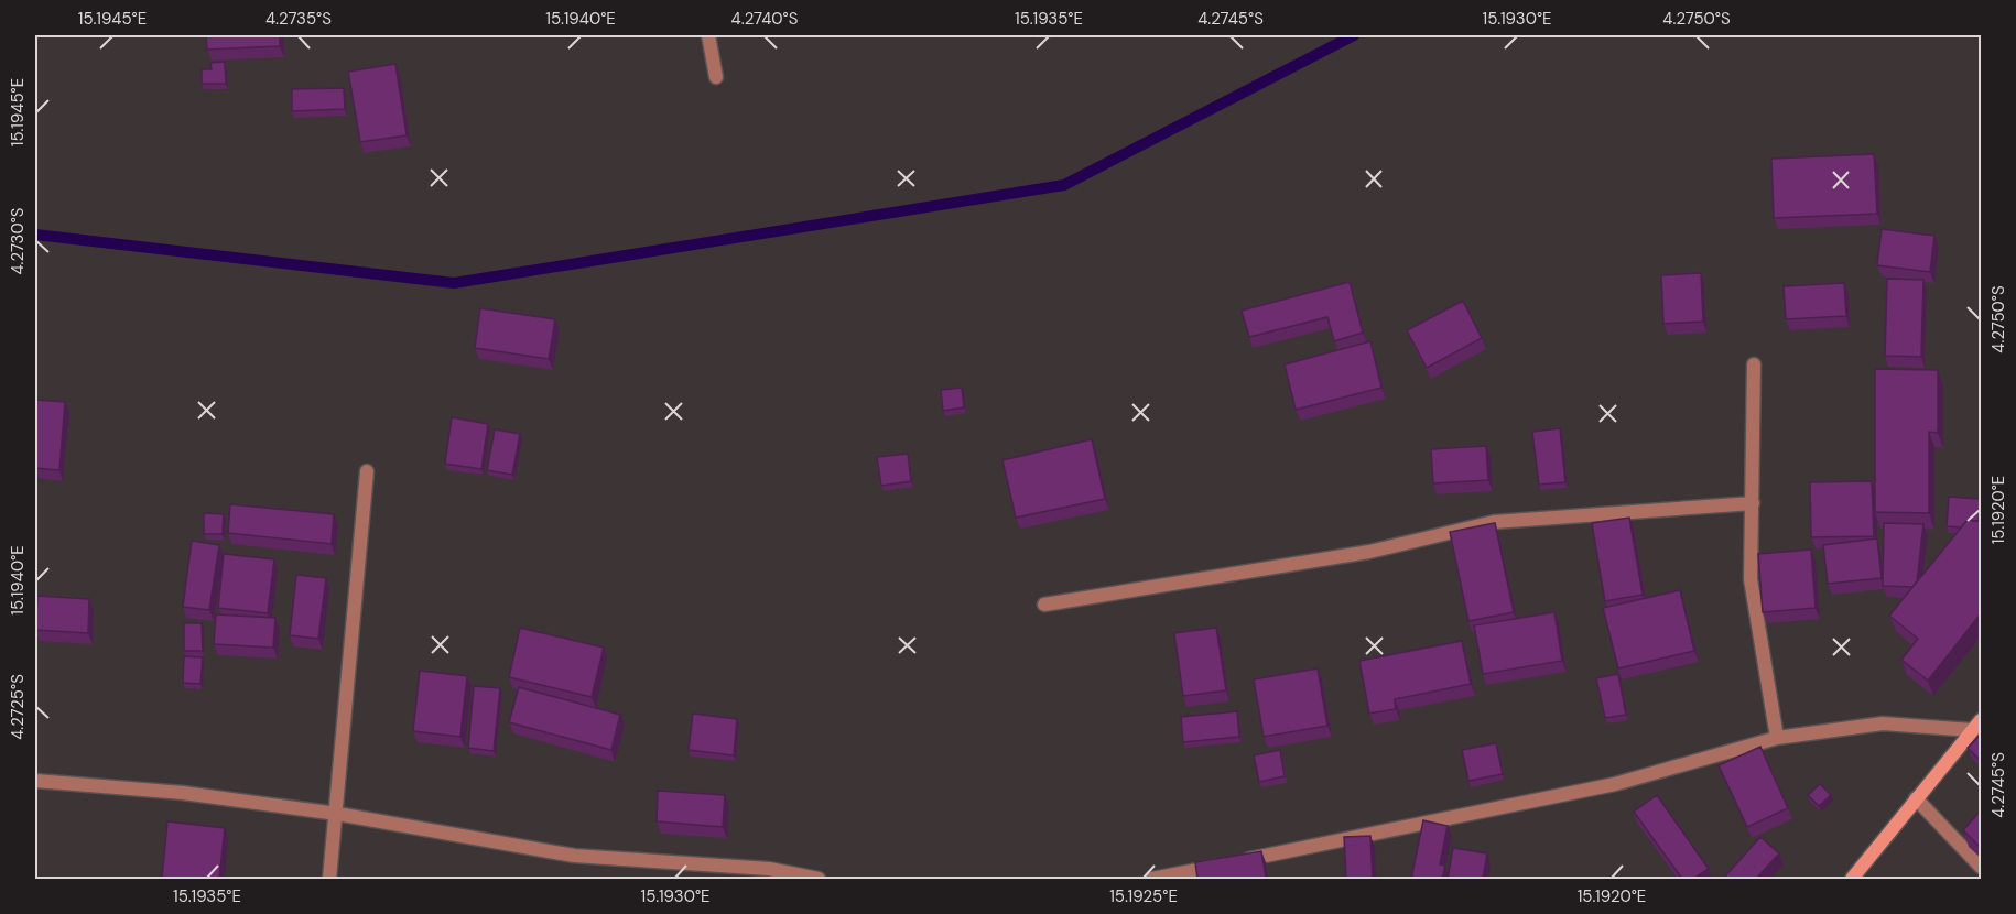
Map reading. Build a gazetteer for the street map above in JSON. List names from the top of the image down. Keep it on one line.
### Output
{"coordinates":["15.1945°E","4.2735°S","15.1940°E","4.2740°S","15.1935°E","4.2745°S","15.1930°E","4.2750°S","4.2730°S","15.1920°E","4.2725°S","15.1925°E"]}
